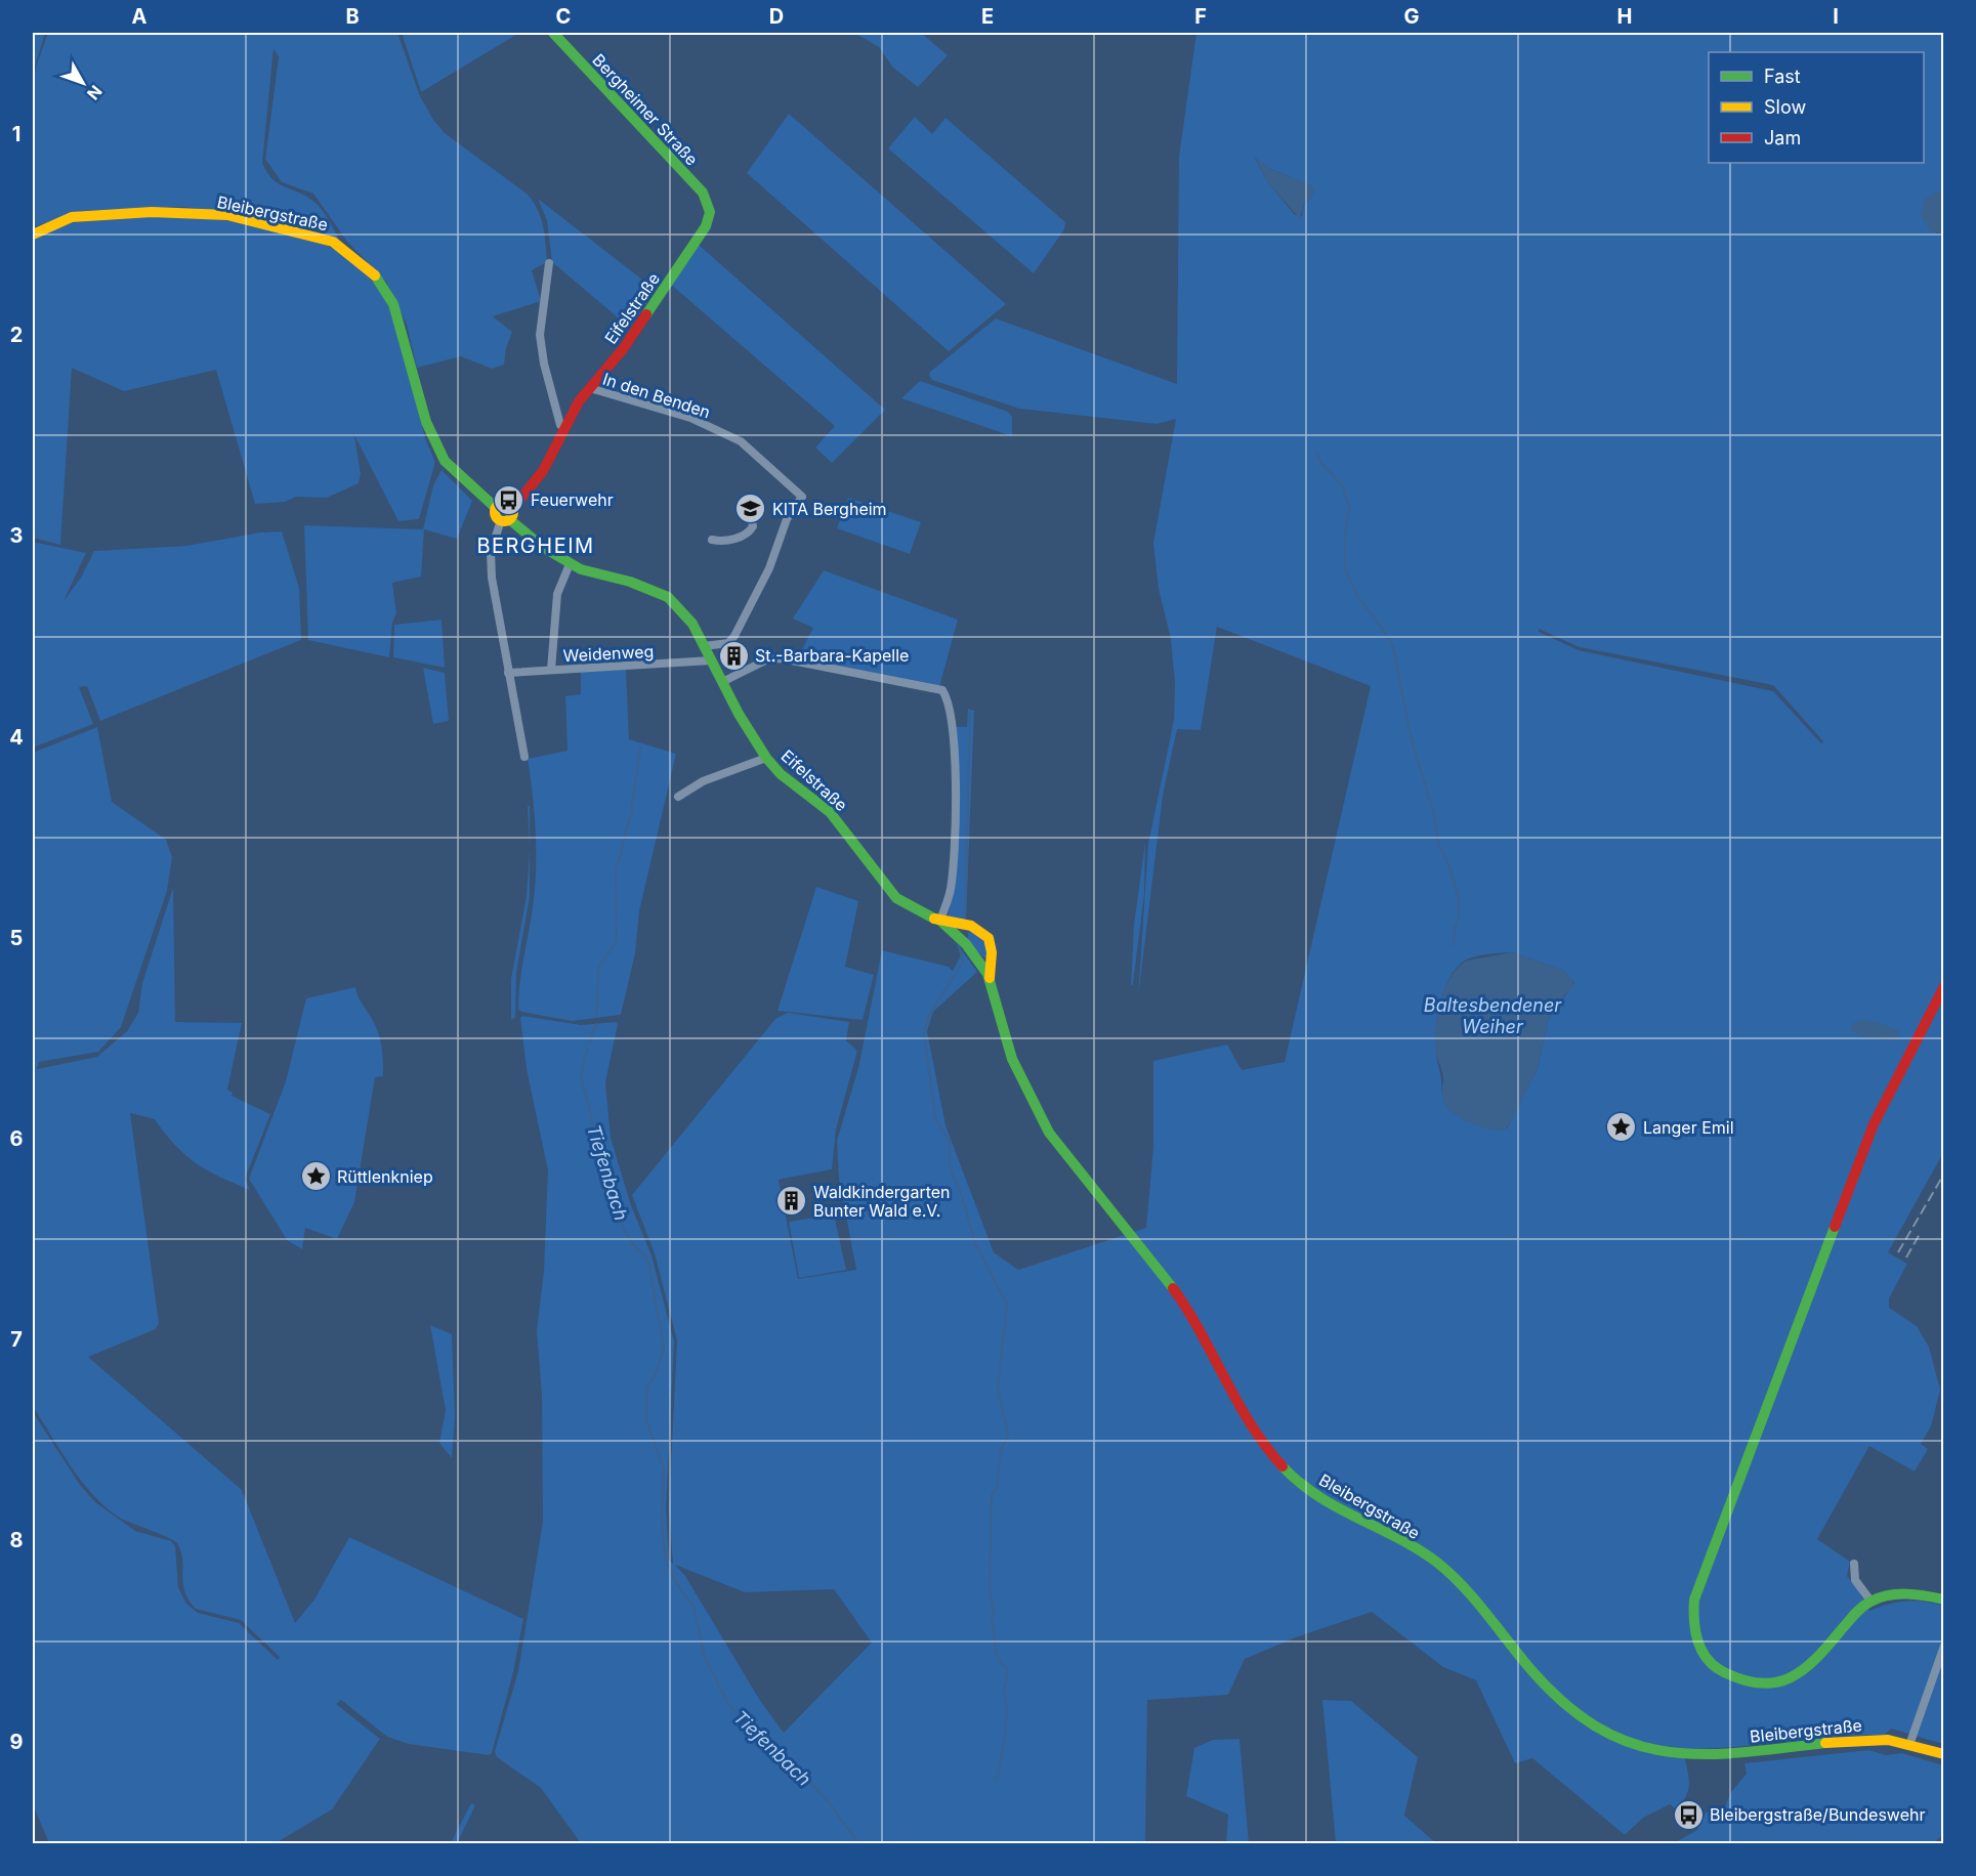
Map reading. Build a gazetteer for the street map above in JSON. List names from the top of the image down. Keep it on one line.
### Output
{"streets":{"street":["Bergheimer Straße","Bleibergstraße","Eifelstraße","In den Benden","Weidenweg"]},"crossings":[["Bergheimer Straße","Eifelstraße"],["Bleibergstraße","Eifelstraße"],["Eifelstraße","In den Benden"],["Eifelstraße","Weidenweg"]],"districts":["BERGHEIM"],"water":["Baltesbendener Weiher","Tiefenbach"],"places":{"bus stop":["Feuerwehr","Bleibergstraße/Bundeswehr"],"school or university":["KITA Bergheim"],"building":["St.-Barbara-Kapelle","Waldkindergarten Bunter Wald e.V."],"place":["Langer Emil","Rüttlenkniep"]},"legend":["Fast","Slow","Jam"],"north":"bottom right","grid":{"columns":["A","B","C","D","E","F","G","H","I"],"rows":["1","2","3","4","5","6","7","8","9"]}}
